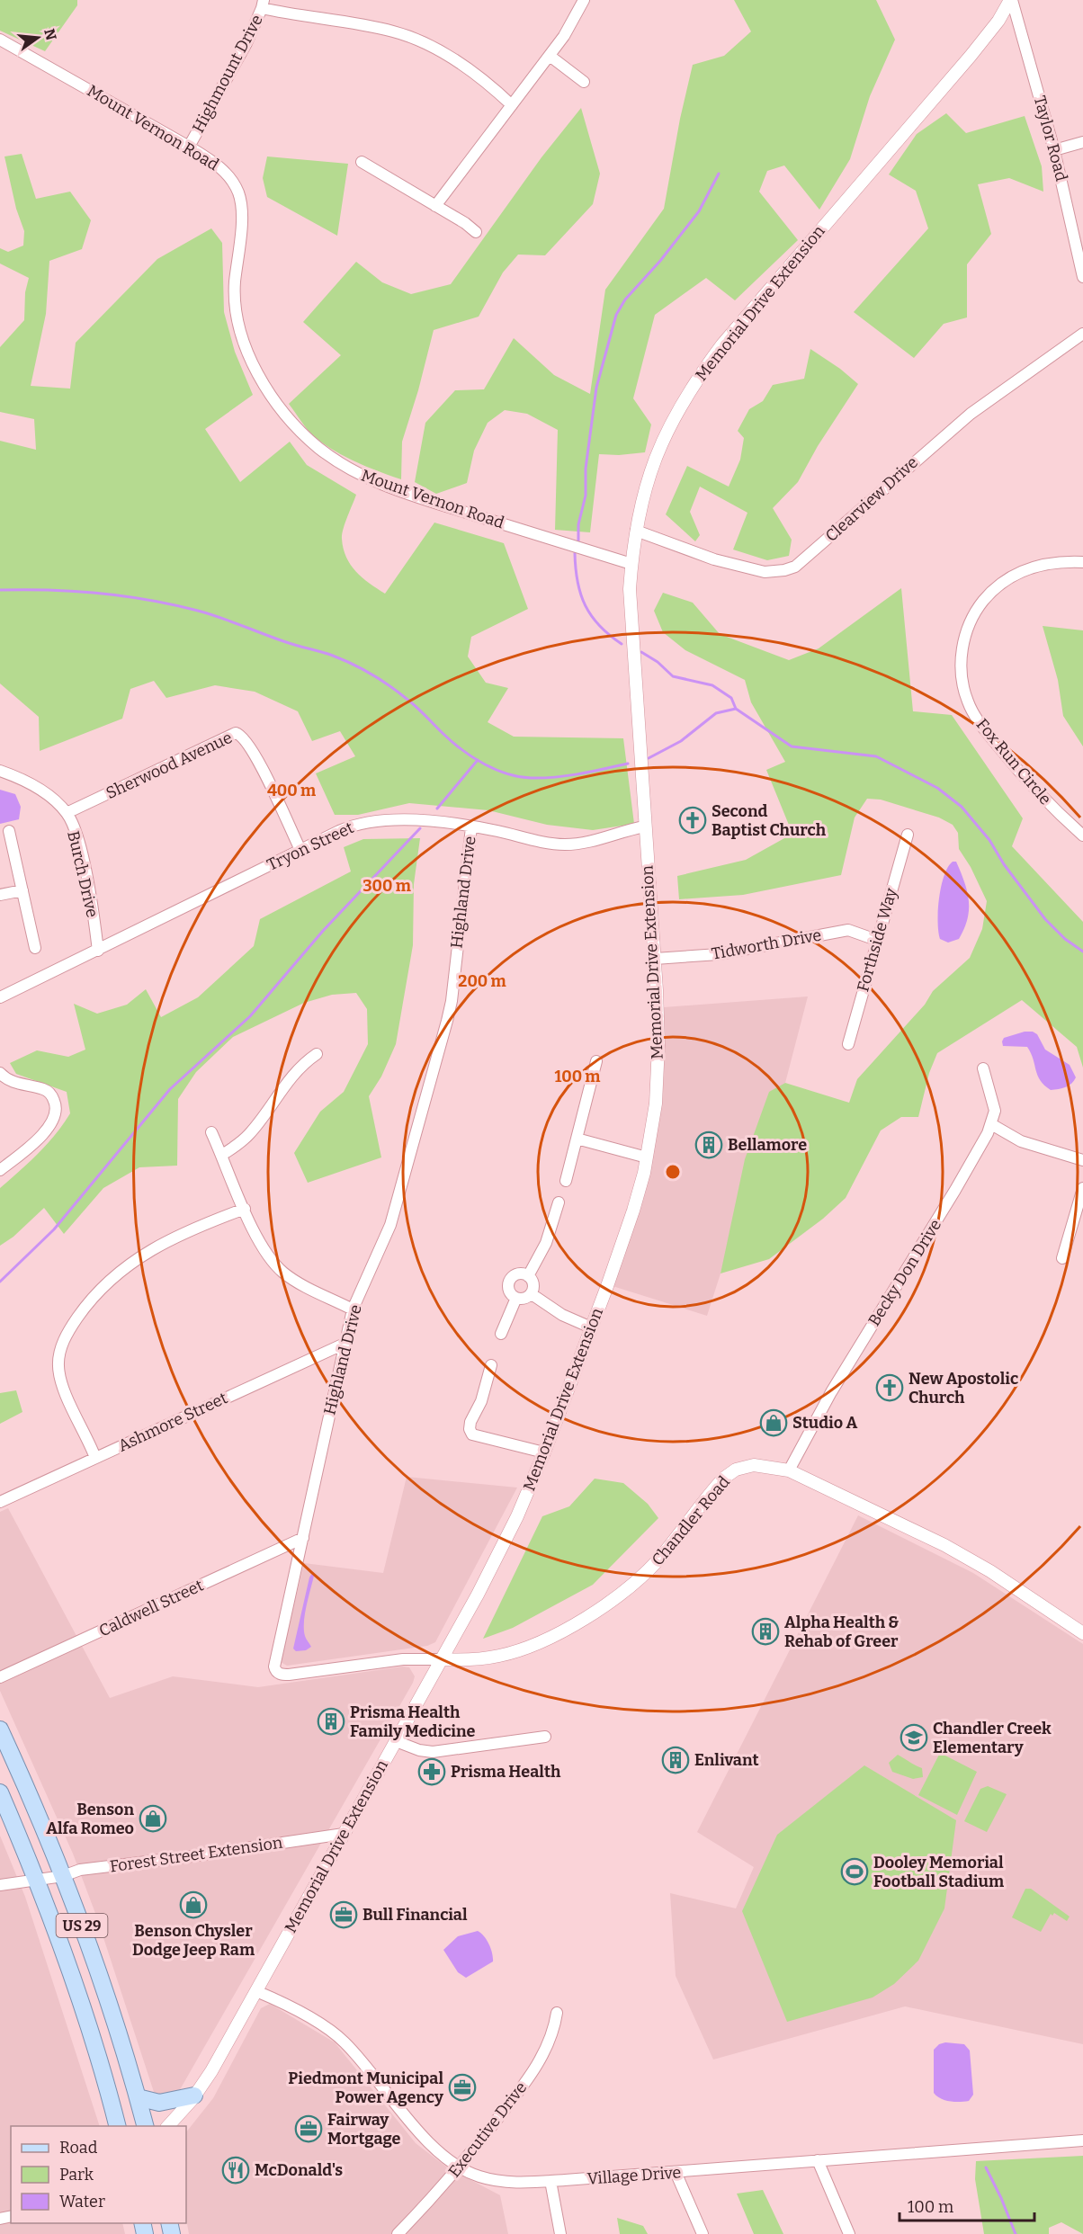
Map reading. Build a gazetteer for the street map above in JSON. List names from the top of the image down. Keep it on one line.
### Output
{"streets":{"main road":["US 29"],"street":["Highmount Drive","Mount Vernon Road","Taylor Road","Memorial Drive Extension","Clearview Drive","Fox Run Circle","Sherwood Avenue","Tryon Street","Burch Drive","Highland Drive","Forthside Way","Tidworth Drive","Becky Don Drive","Ashmore Street","Chandler Road","Caldwell Street","Forest Street Extension","Executive Drive","Village Drive"]},"crossings":[["Highmount Drive","Mount Vernon Road"],["Mount Vernon Road","Memorial Drive Extension"],["Taylor Road","Memorial Drive Extension"],["Memorial Drive Extension","Clearview Drive"],["Memorial Drive Extension","Tryon Street"],["Memorial Drive Extension","Highland Drive"],["Memorial Drive Extension","Tidworth Drive"],["Memorial Drive Extension","Chandler Road"],["Memorial Drive Extension","Forest Street Extension"],["Memorial Drive Extension","Village Drive"],["Sherwood Avenue","Tryon Street"],["Sherwood Avenue","Burch Drive"],["Tryon Street","Burch Drive"],["Tryon Street","Highland Drive"],["Highland Drive","Ashmore Street"],["Highland Drive","Chandler Road"],["Highland Drive","Caldwell Street"],["Forthside Way","Tidworth Drive"],["Becky Don Drive","Chandler Road"],["Forest Street Extension","US 29"],["Executive Drive","Village Drive"]],"places":{"church":["Second Baptist Church","New Apostolic Church"],"building":["Bellamore","Alpha Health & Rehab of Greer","Prisma Health Family Medicine","Enlivant"],"shop":["Studio A","Benson Alfa Romeo","Benson Chysler Dodge Jeep Ram"],"school or university":["Chandler Creek Elementary"],"pharmacy":["Prisma Health"],"sports":["Dooley Memorial Football Stadium"],"office":["Bull Financial","Piedmont Municipal Power Agency","Fairway Mortgage"],"restaurant":["McDonald's"]},"legend":["Road","Park","Water"],"scale_bar":"100 m","north":"right","rings":["400 m","300 m","200 m","100 m"]}
